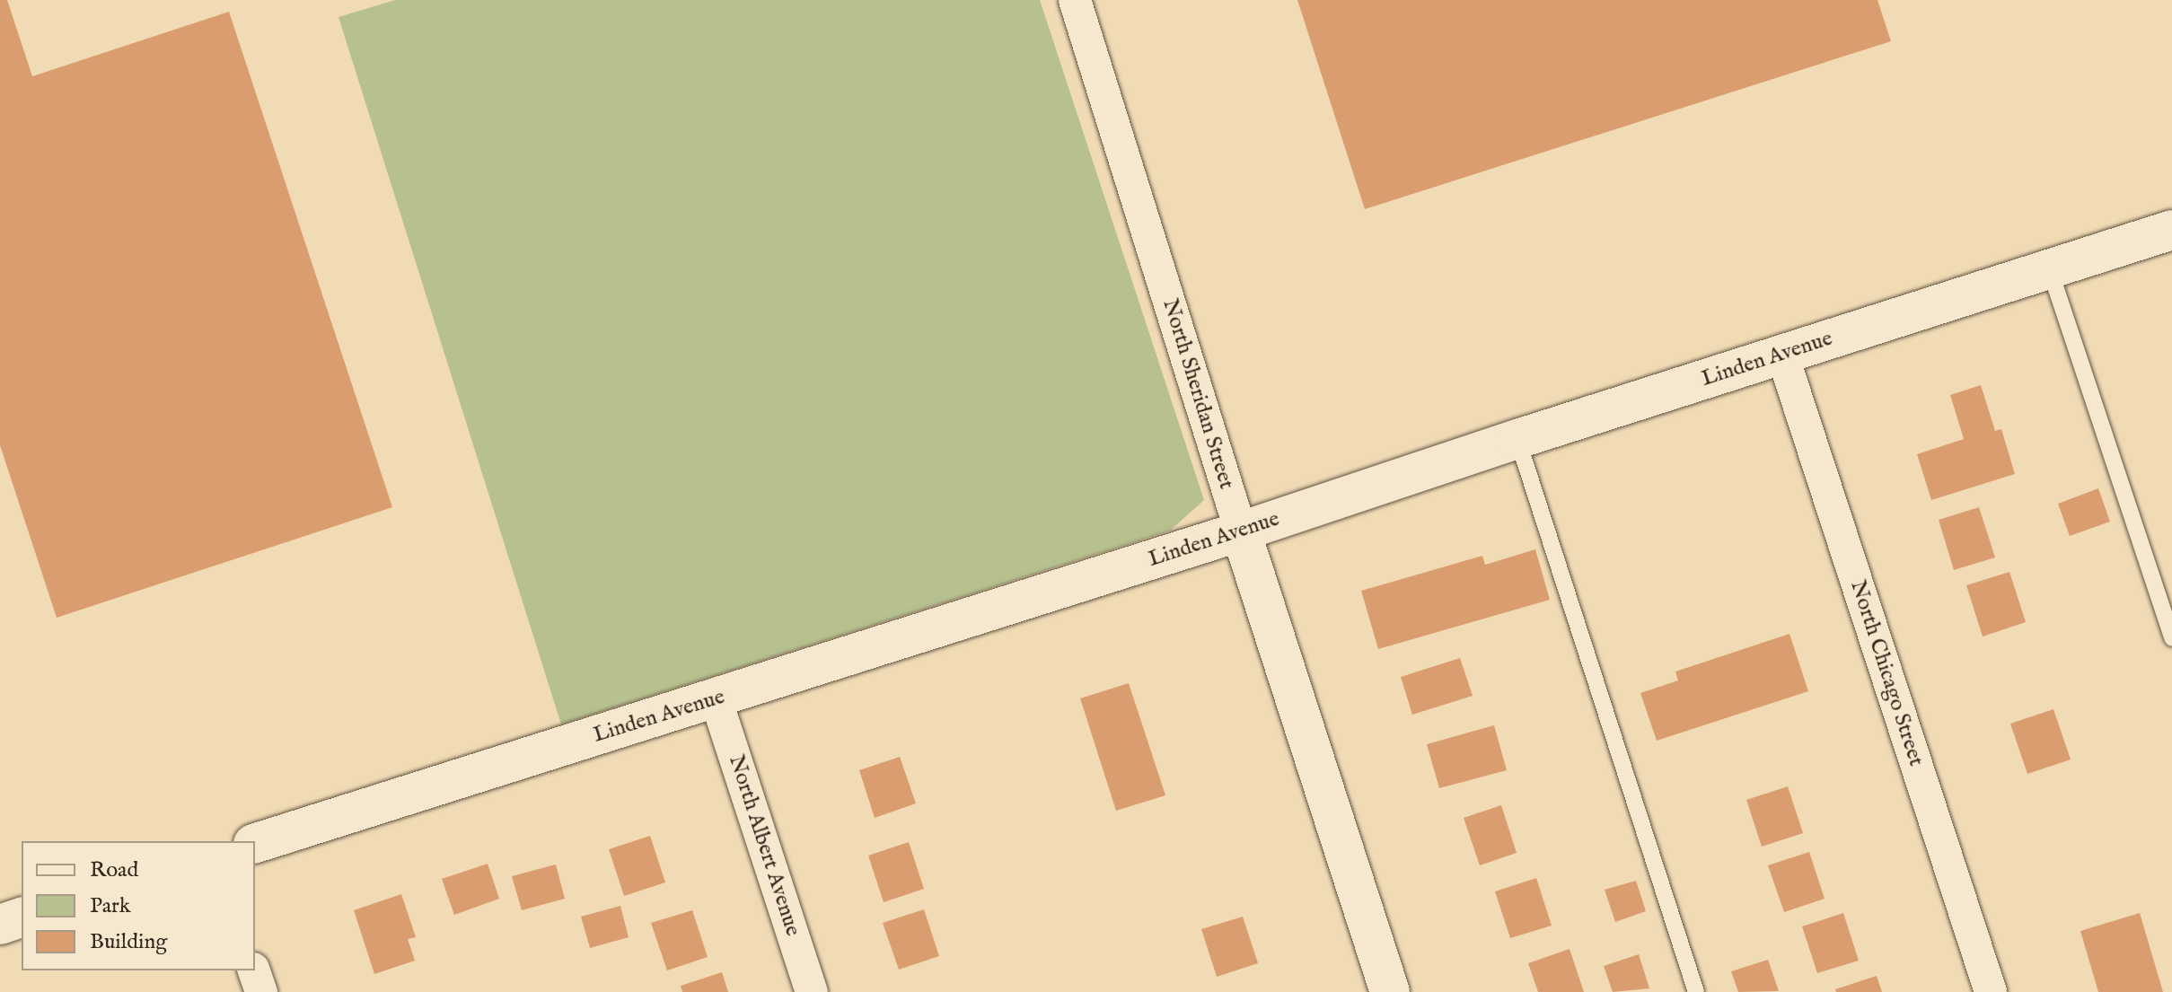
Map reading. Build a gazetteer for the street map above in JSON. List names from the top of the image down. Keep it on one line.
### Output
{"streets":{"street":["Linden Avenue","North Sheridan Street","North Chicago Street","North Albert Avenue"]},"crossings":[["Linden Avenue","North Sheridan Street"],["Linden Avenue","North Chicago Street"],["Linden Avenue","North Albert Avenue"]],"legend":["Road","Park","Building"]}
